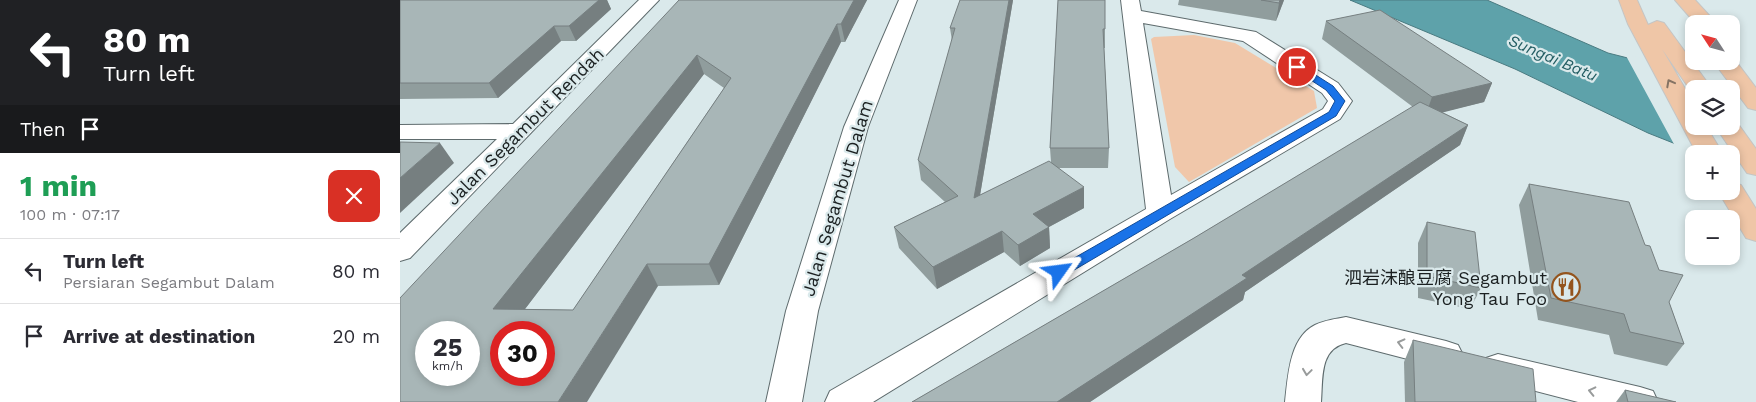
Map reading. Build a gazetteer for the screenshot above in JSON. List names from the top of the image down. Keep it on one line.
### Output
{"streets":{"street":["Jalan Segambut Rendah","Jalan Segambut Dalam"]},"water":["Sungai Batu"],"places":{"restaurant":["泗岩沫酿豆腐 Segambut Yong Tau Foo"]},"north":"top left","page":{"turn":["80 m","Turn left"],"map_buttons":["+","−"],"then":"Then","heading":["1 min","100 m · 07:17"],"list":[{"name":"Turn left","note":"Persiaran Segambut Dalam","value":"80 m"},{"name":"Arrive at destination","value":"20 m"}],"speed":"25 km/h","limit":"30"}}
